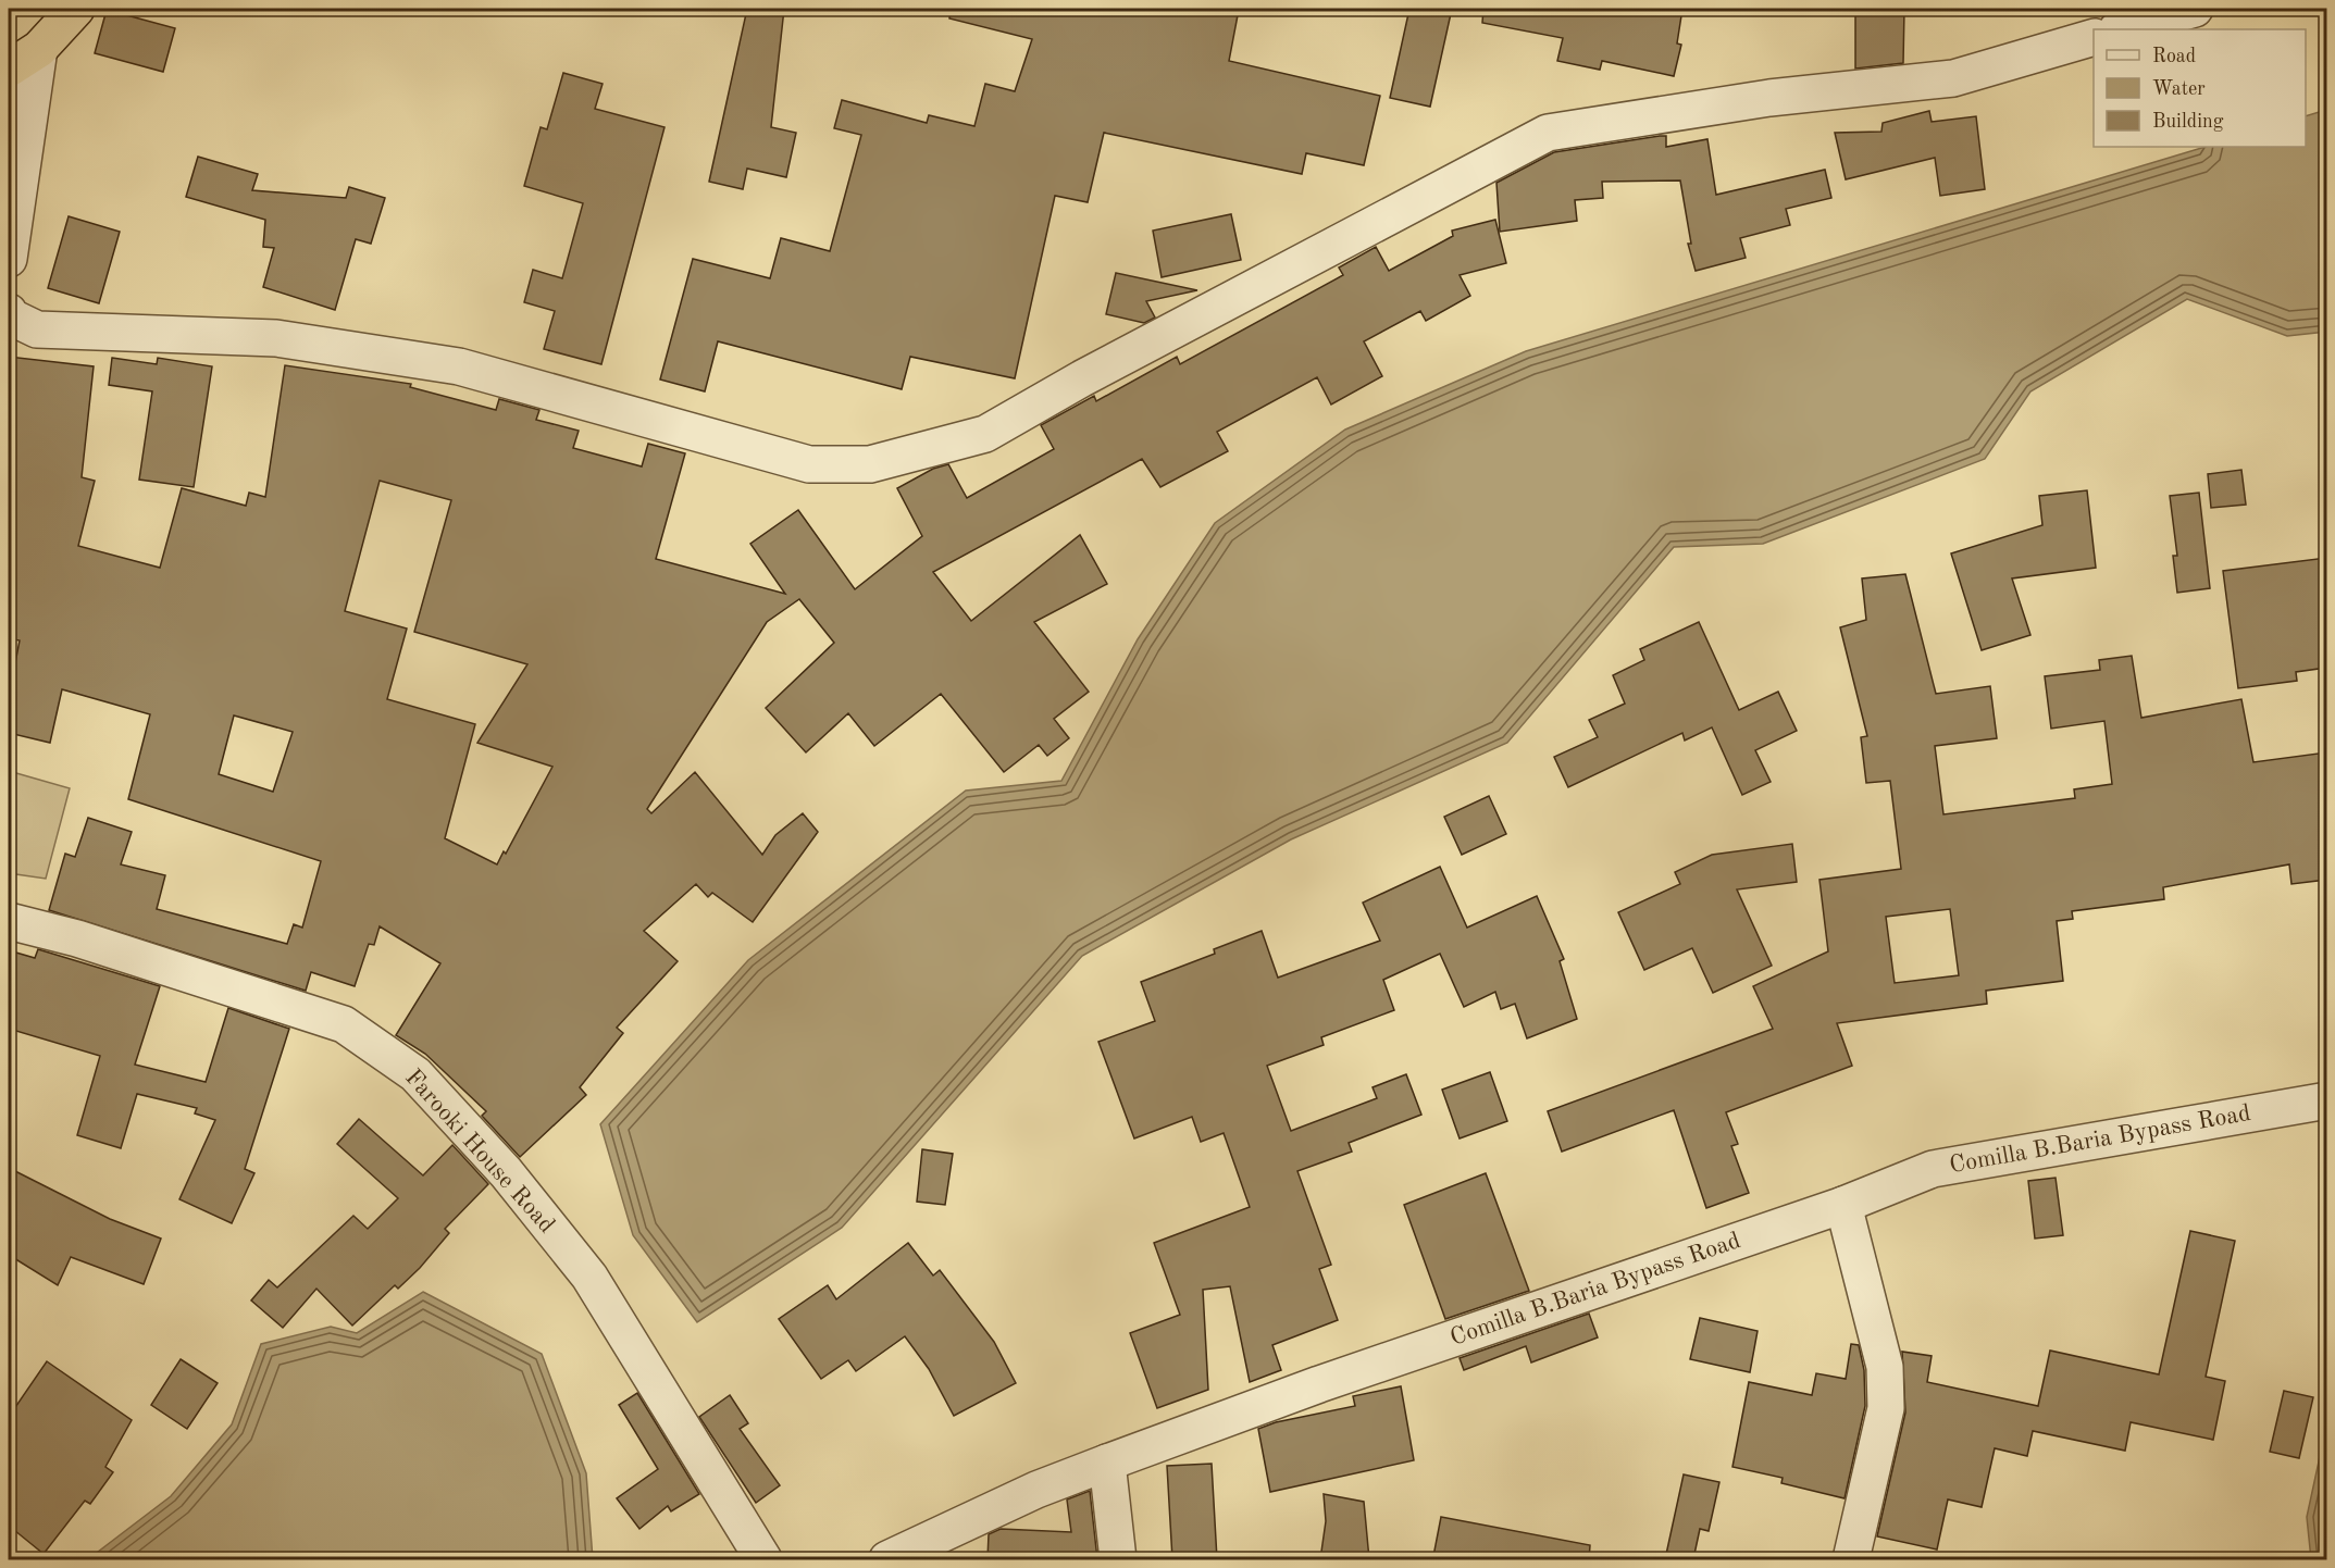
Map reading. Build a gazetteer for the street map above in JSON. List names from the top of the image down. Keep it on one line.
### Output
{"streets":{"street":["Comilla B.Baria Bypass Road","Farooki House Road"]},"legend":["Road","Water","Building"]}
